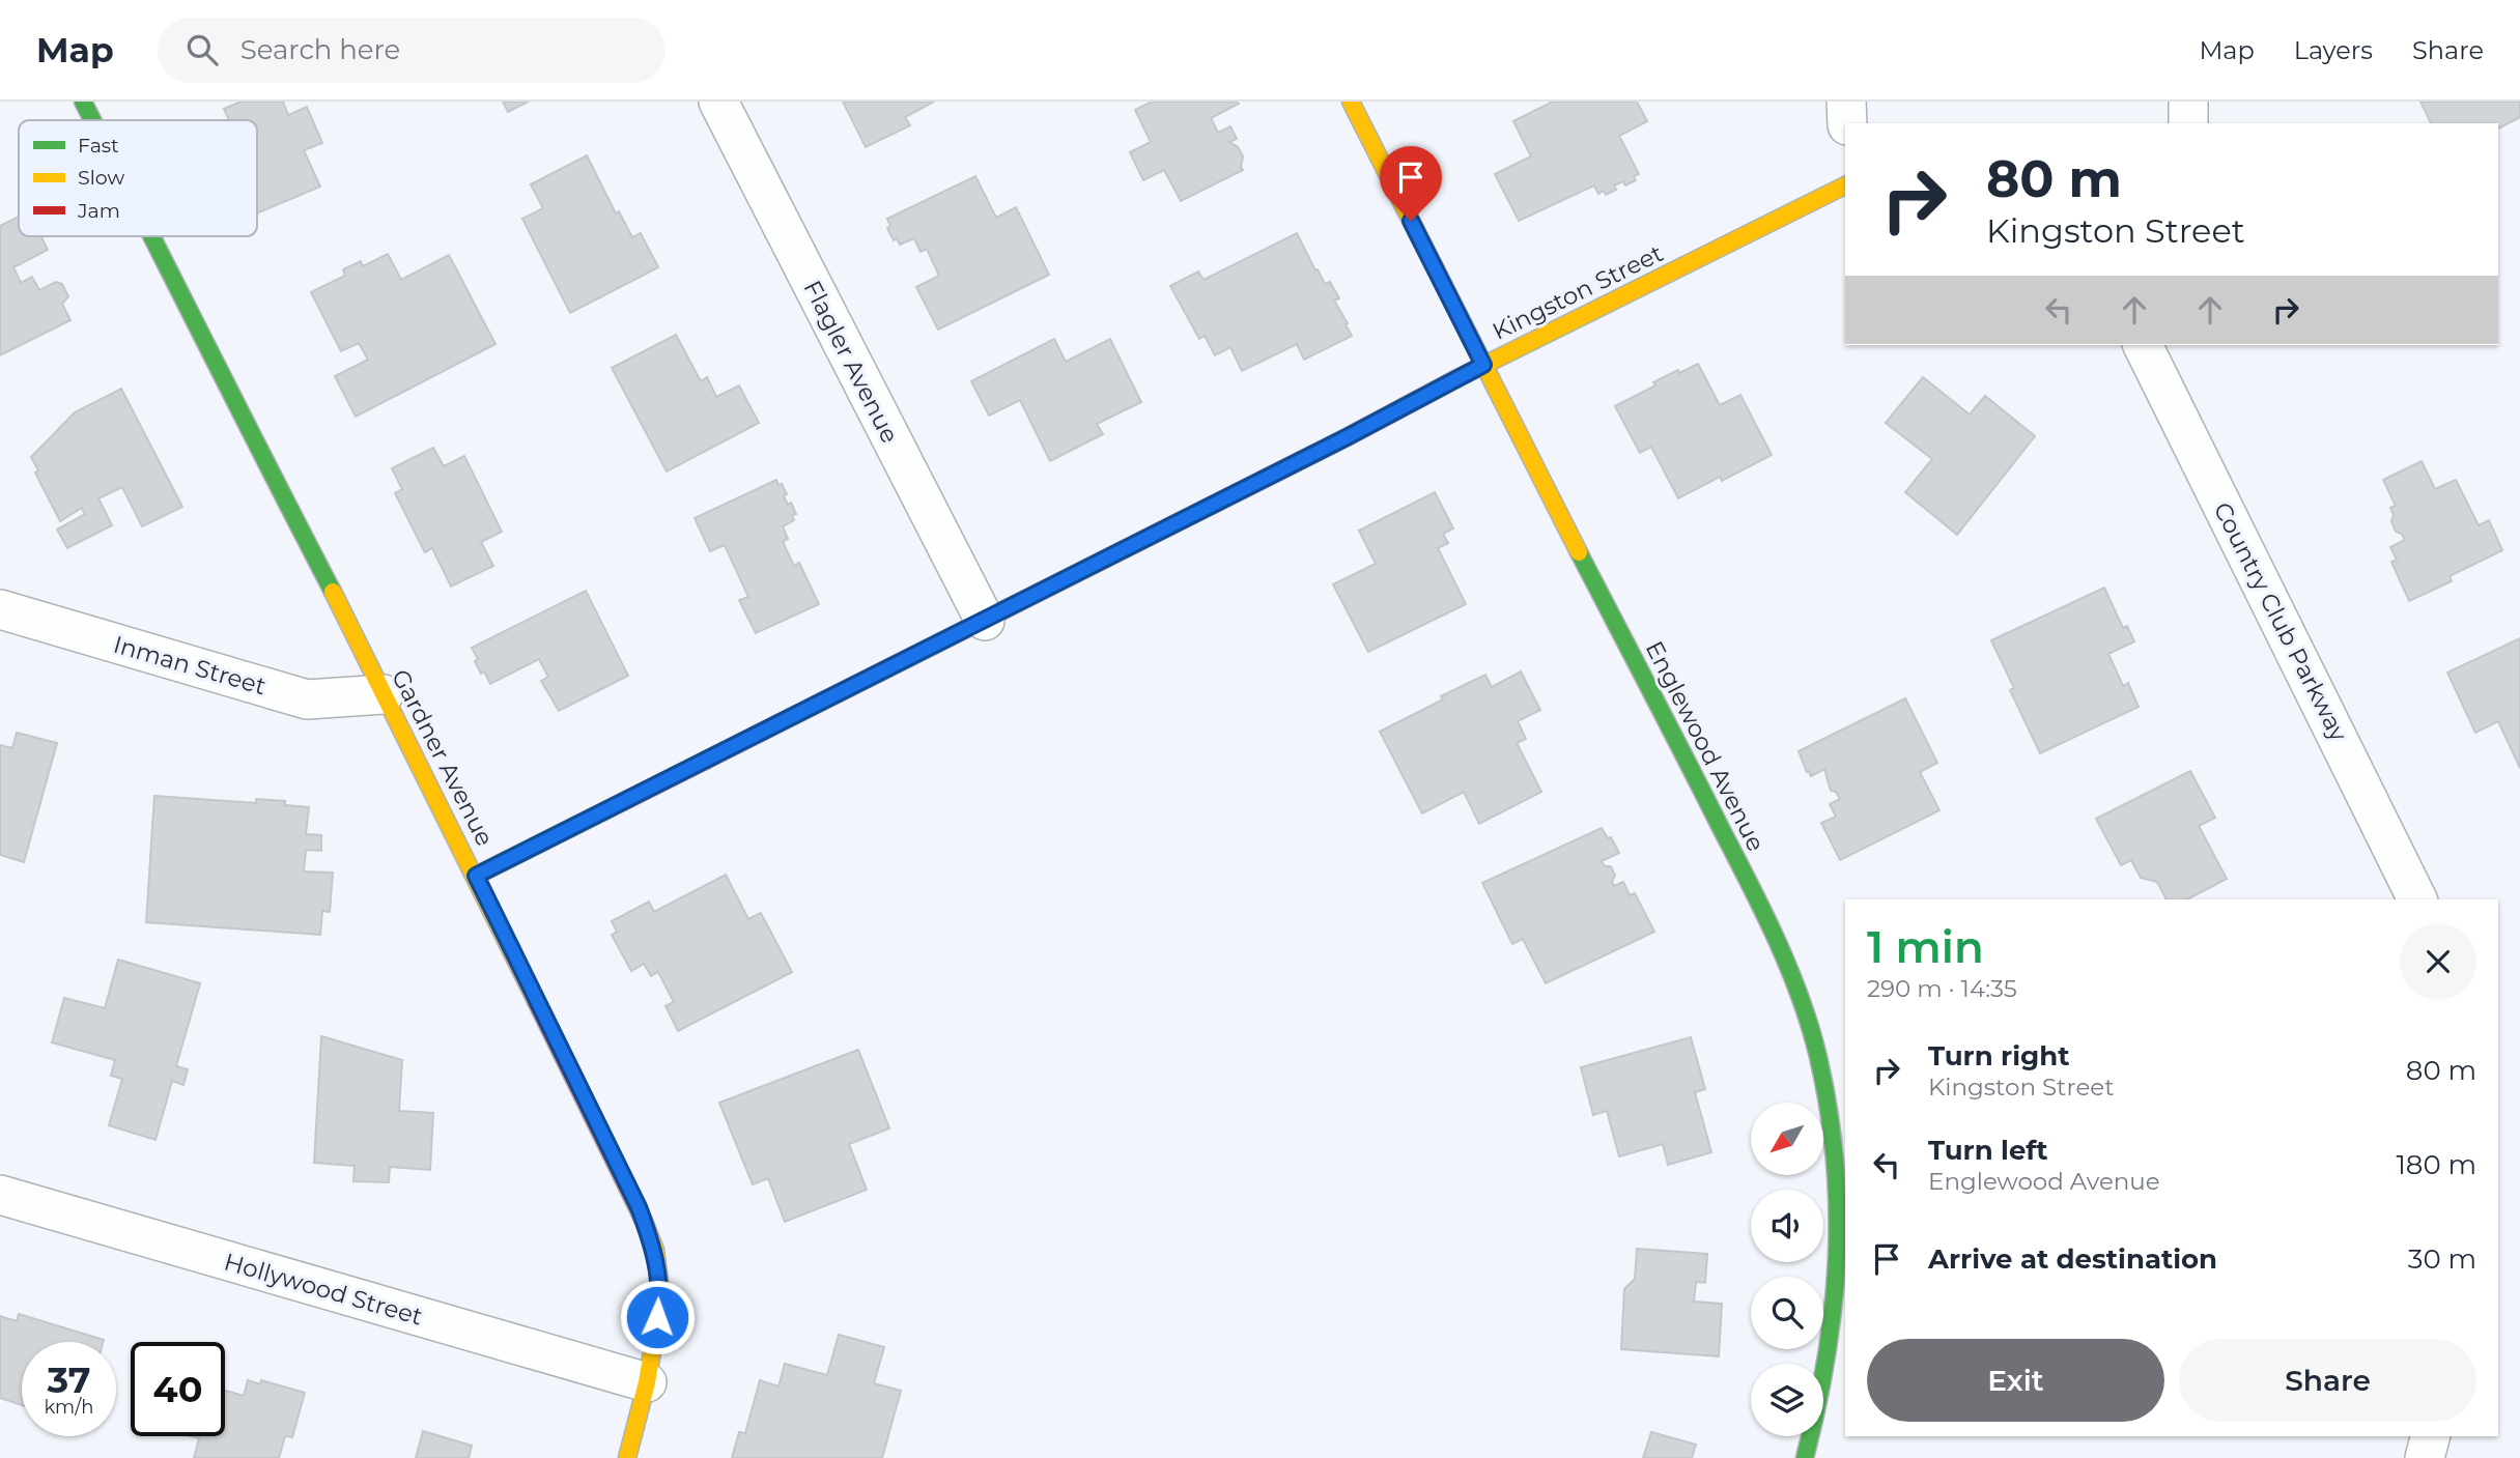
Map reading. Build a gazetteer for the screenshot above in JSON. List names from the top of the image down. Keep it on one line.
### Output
{"streets":{"street":["Kingston Street","Flagler Avenue","Country Club Parkway","Inman Street","Englewood Avenue","Gardner Avenue","Hollywood Street"]},"crossings":[["Kingston Street","Flagler Avenue"],["Kingston Street","Englewood Avenue"],["Kingston Street","Gardner Avenue"],["Inman Street","Gardner Avenue"],["Gardner Avenue","Hollywood Street"]],"legend":["Fast","Slow","Jam"],"north":"bottom left","page":{"header":"Map","search":"Search here","nav":["Map","Layers","Share"],"turn":["80 m","Kingston Street"],"heading":["1 min","290 m · 14:35"],"list":[{"name":"Turn right","note":"Kingston Street","value":"80 m"},{"name":"Turn left","note":"Englewood Avenue","value":"180 m"},{"name":"Arrive at destination","value":"30 m"}],"buttons":["Exit","Share"],"speed":"37 km/h","limit":"40"}}
